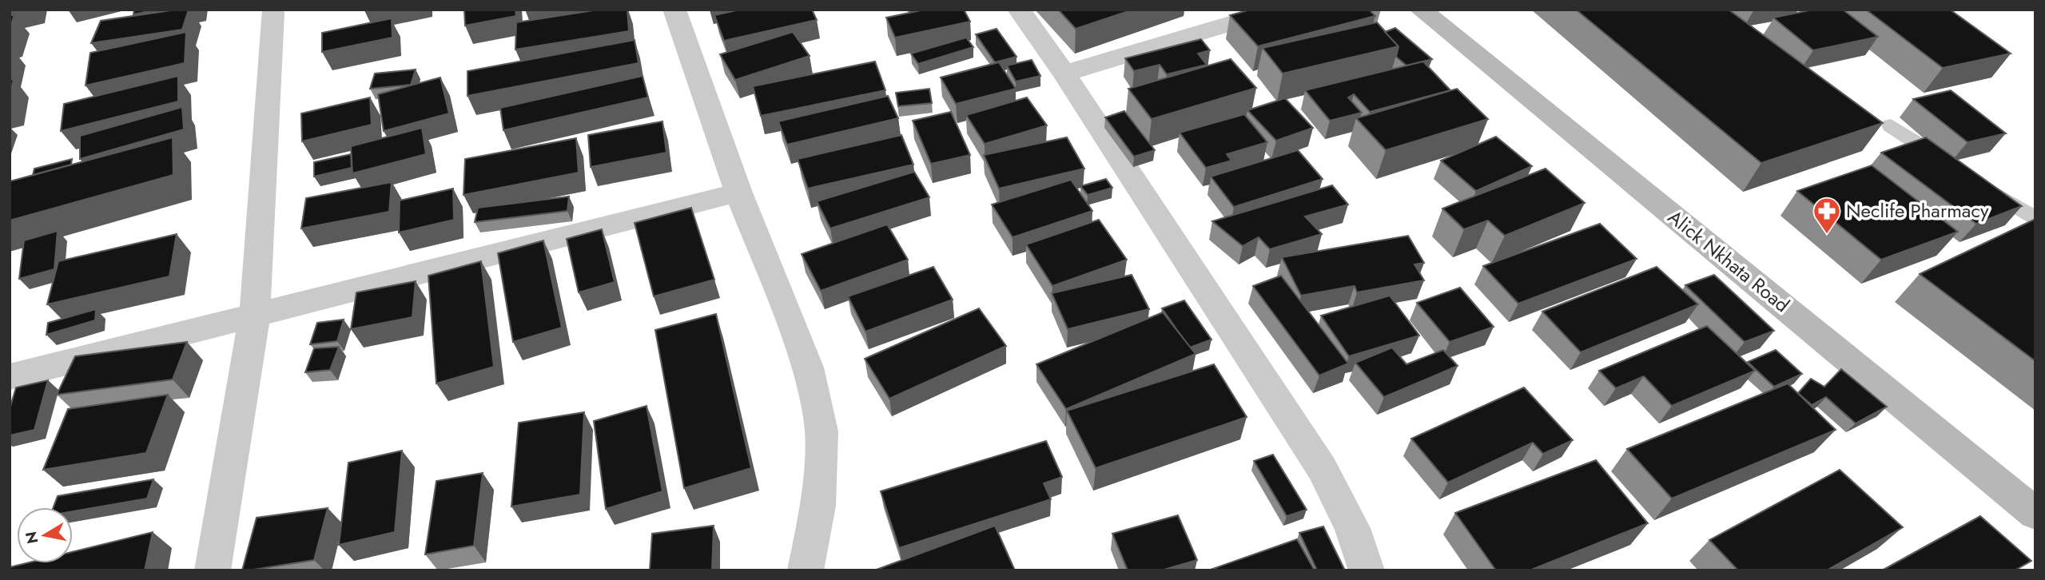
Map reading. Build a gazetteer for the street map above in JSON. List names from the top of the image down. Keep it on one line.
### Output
{"streets":{"main road":["Alick Nkhata Road"]},"places":{"pharmacy":["Neclife Pharmacy"]},"north":"left"}
